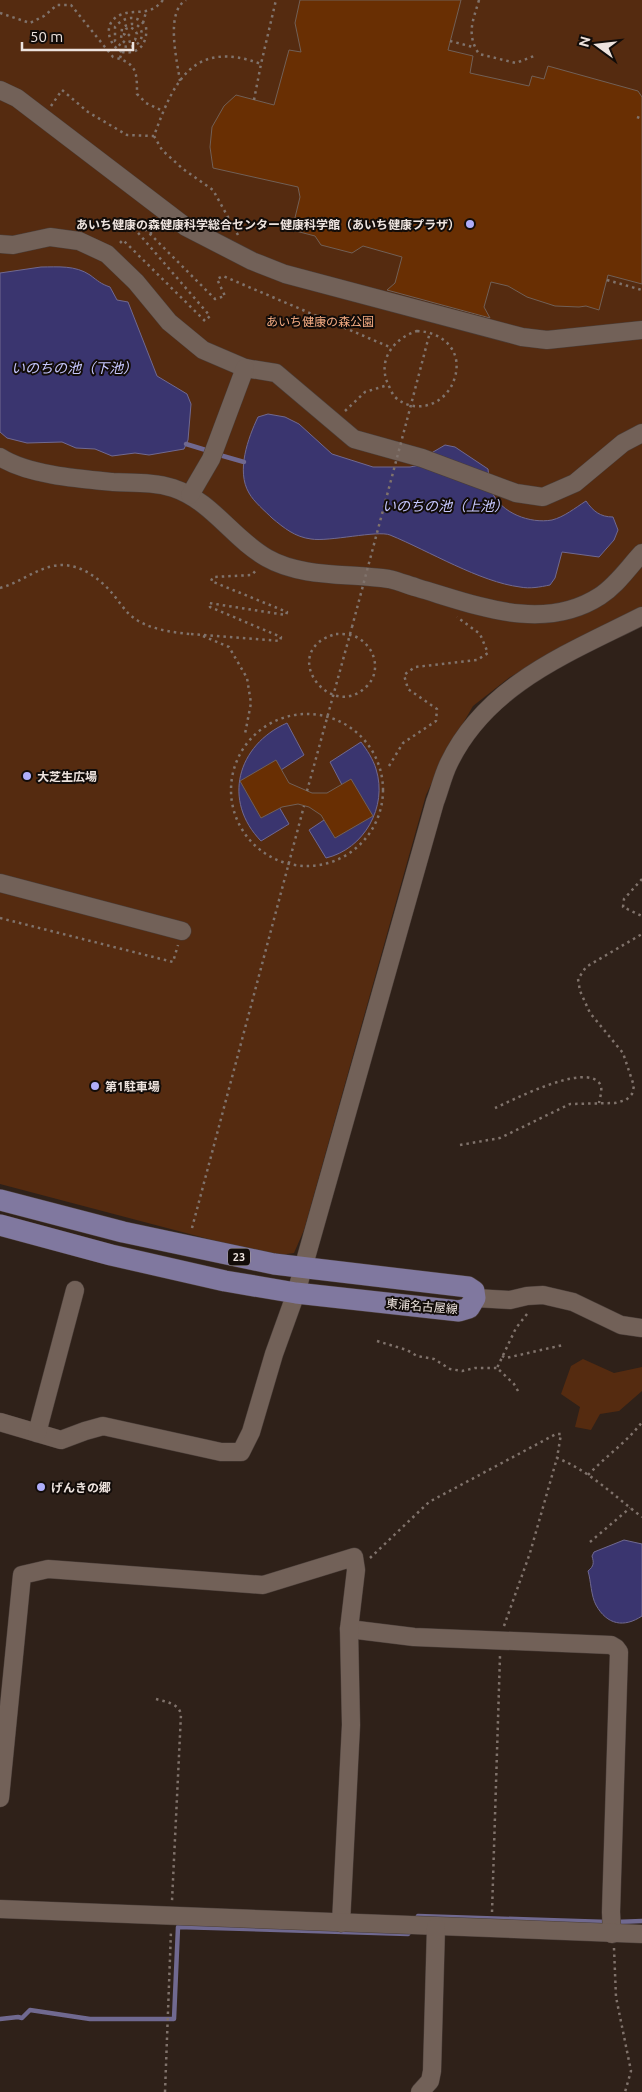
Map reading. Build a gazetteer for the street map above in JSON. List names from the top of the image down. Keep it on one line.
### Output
{"streets":{"main road":["23","東浦名古屋線"]},"water":["いのちの池（下池）","いのちの池（上池）"],"parks":["あいち健康の森公園"],"places":["あいち健康の森健康科学総合センター健康科学館（あいち健康プラザ）","大芝生広場","第1駐車場","げんきの郷"],"scale_bar":"50 m","north":"left"}
